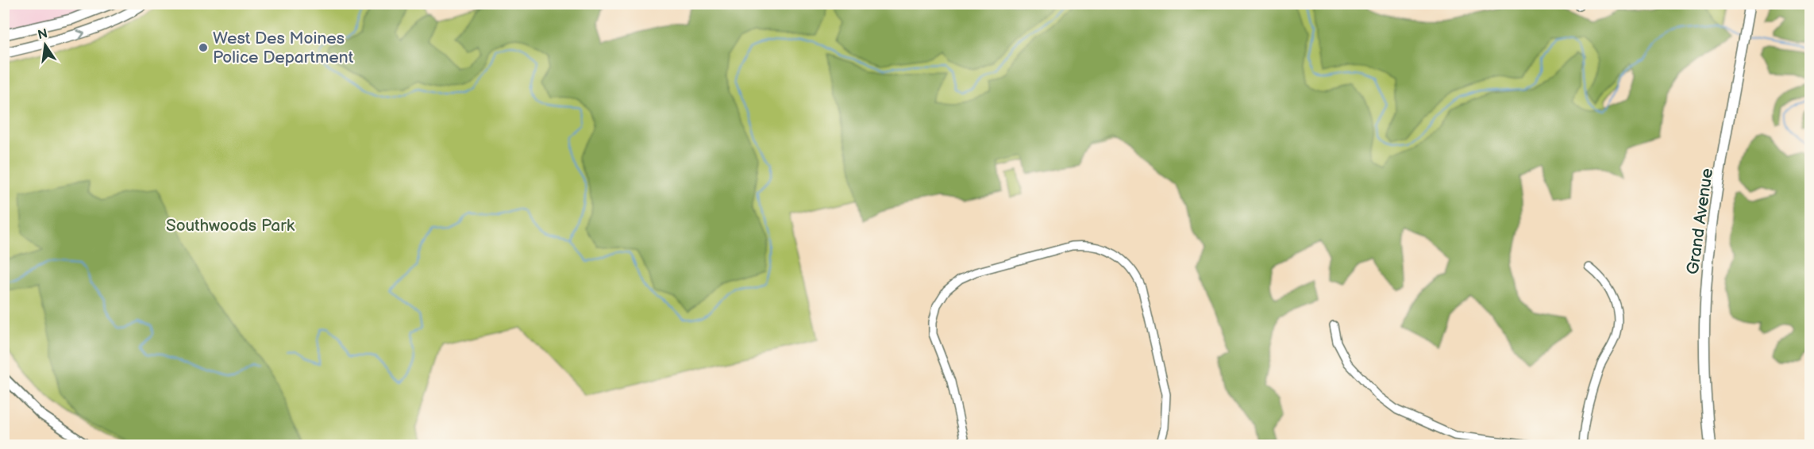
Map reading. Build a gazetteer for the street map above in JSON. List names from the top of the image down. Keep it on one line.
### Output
{"streets":{"main road":["Grand Avenue"]},"parks":["Southwoods Park"],"places":["West Des Moines Police Department"],"north":"top"}
